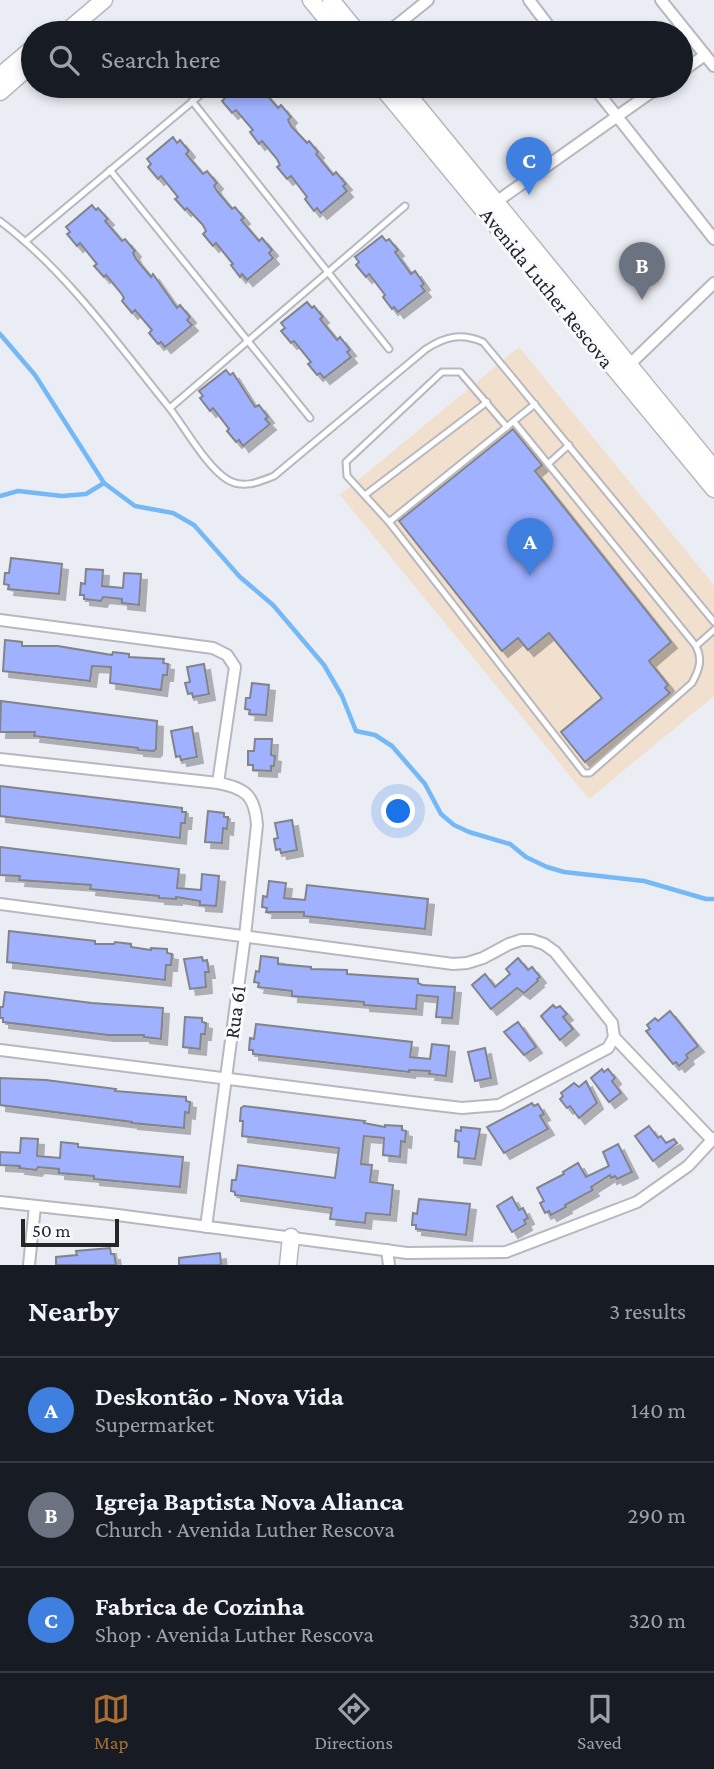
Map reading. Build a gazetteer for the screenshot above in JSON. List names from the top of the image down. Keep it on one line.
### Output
{"streets":{"main road":["Avenida Luther Rescova"],"street":["Rua 61"]},"scale_bar":"50 m","page":{"search":"Search here","pins":["C","B","A"],"scale":"50 m","heading":["Nearby","3 results"],"list":[{"mark":"A","name":"Deskontão - Nova Vida","note":"Supermarket","value":"140 m"},{"mark":"B","name":"Igreja Baptista Nova Alianca","note":"Church · Avenida Luther Rescova","value":"290 m"},{"mark":"C","name":"Fabrica de Cozinha","note":"Shop · Avenida Luther Rescova","value":"320 m"}],"nav":["Map","Directions","Saved"]}}
